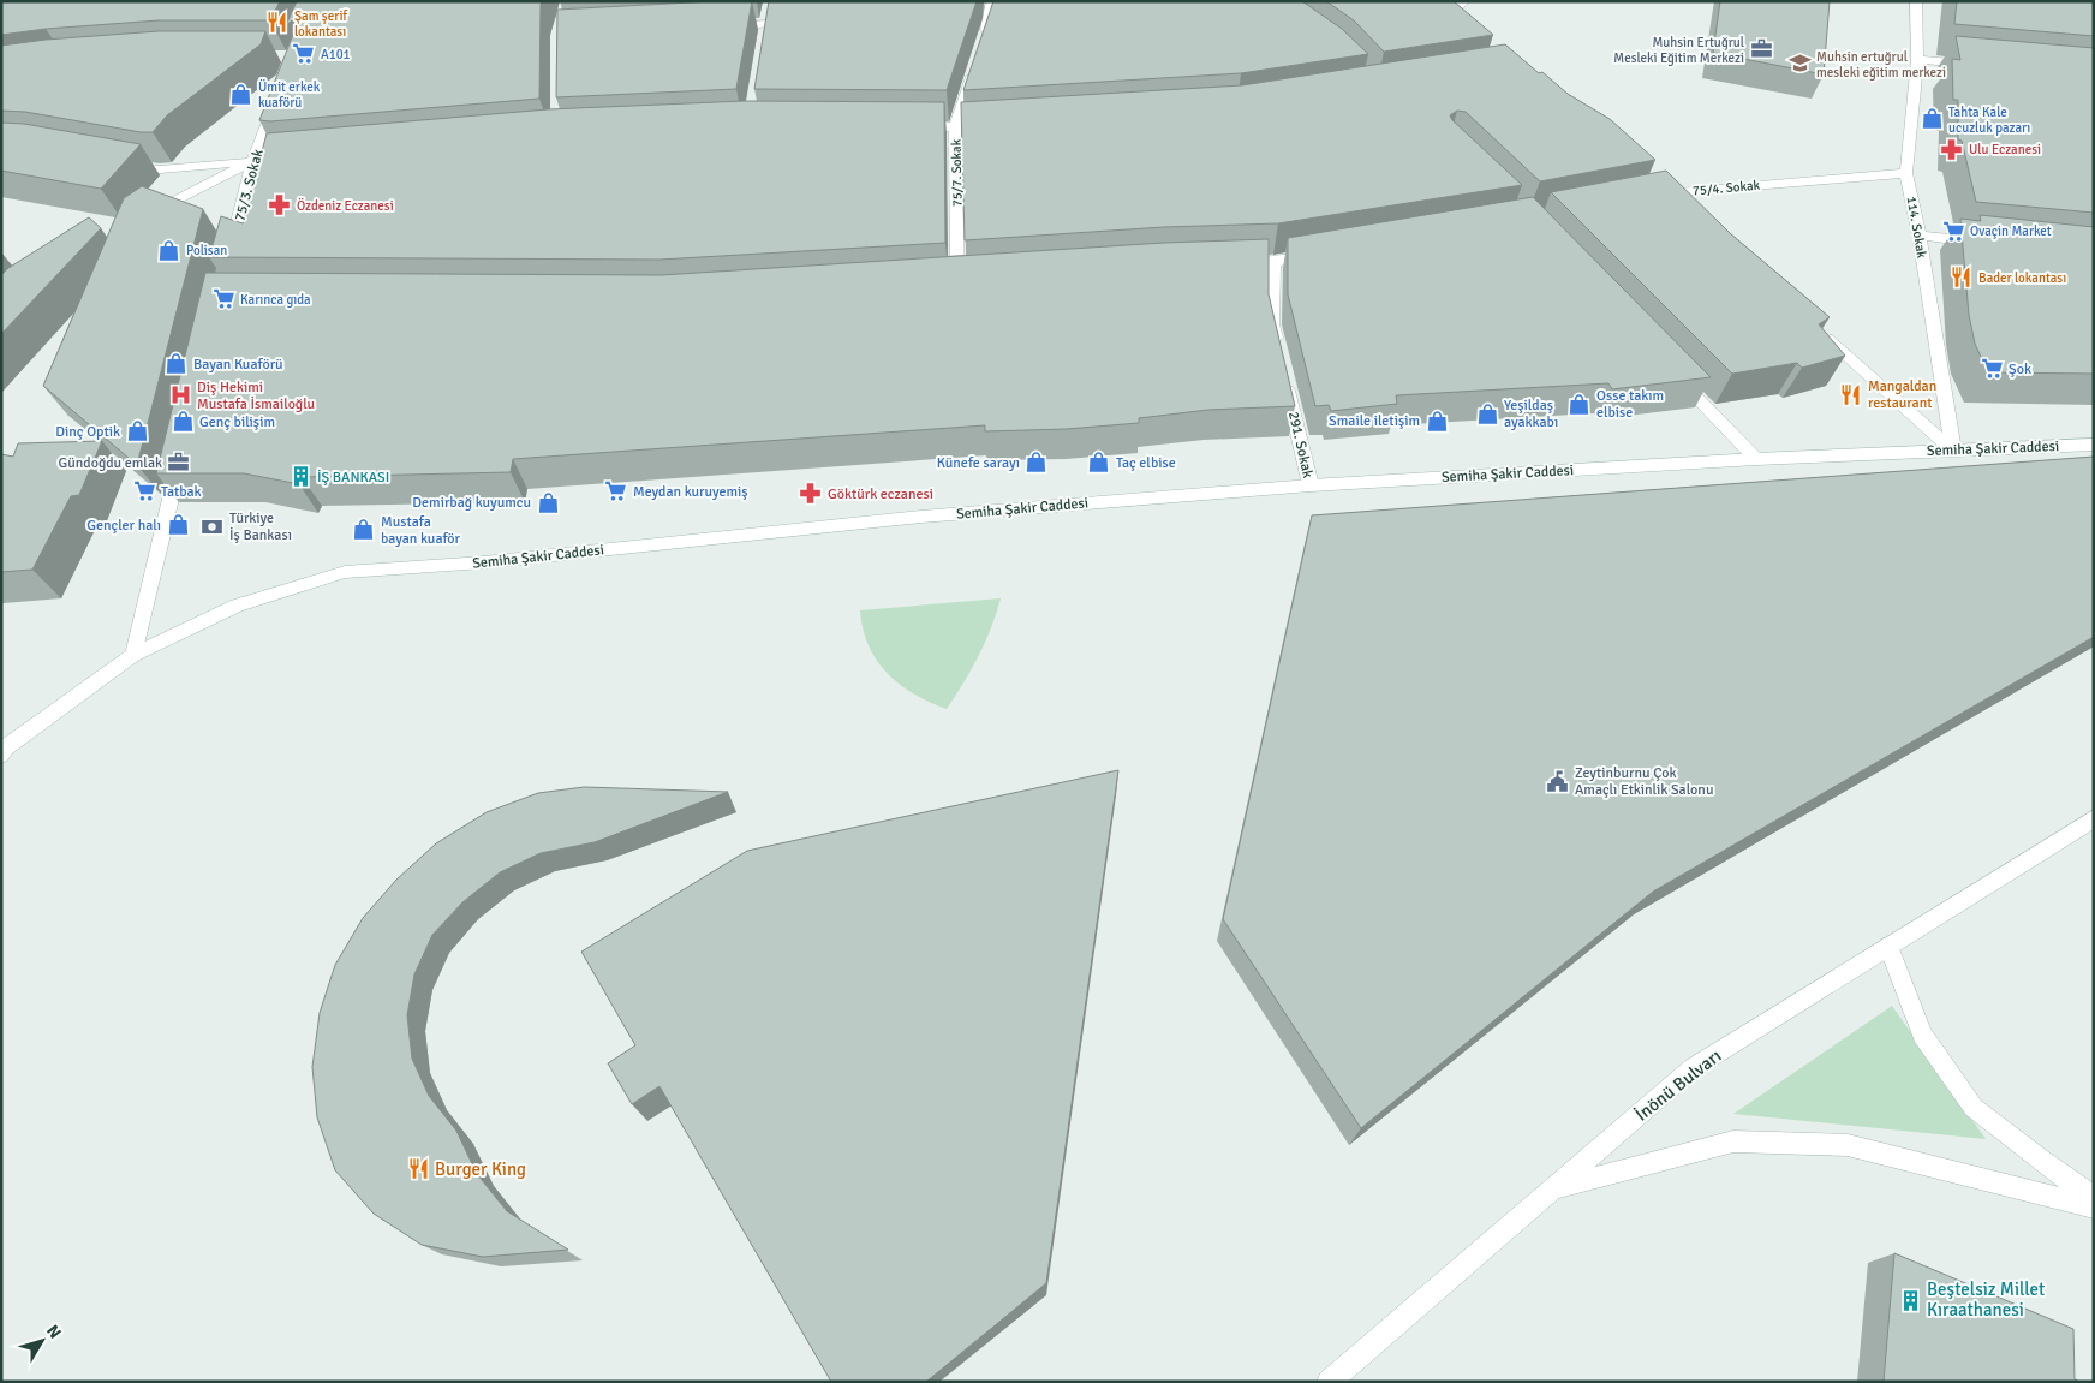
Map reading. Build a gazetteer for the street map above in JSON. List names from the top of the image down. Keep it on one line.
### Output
{"streets":{"street":["75/7. Sokak","75/3. Sokak","75/4. Sokak","114. Sokak","291. Sokak","Semiha Şakir Caddesi","İnönü Bulvarı"]},"crossings":[["75/4. Sokak","114. Sokak"],["114. Sokak","Semiha Şakir Caddesi"],["291. Sokak","Semiha Şakir Caddesi"]],"places":{"restaurant":["Şam şerif lokantası","Bader lokantası","Mangaldan restaurant","Burger King"],"office":["Muhsin Ertuğrul Mesleki Eğitim Merkezi","Gündoğdu emlak"],"supermarket":["A101","Ovaçin Market","Karınca gıda","Şok","Tatbak","Meydan kuruyemiş"],"school or university":["Muhsin ertuğrul mesleki eğitim merkezi"],"shop":["Ümit erkek kuaförü","Tahta Kale ucuzluk pazarı","Polisan","Bayan Kuaförü","Osse takım elbise","Yeşildaş ayakkabı","Smaile iletişim","Genç bilişim","Dinç Optik","Künefe sarayı","Taç elbise","Demirbağ kuyumcu","Gençler halı","Mustafa bayan kuaför"],"pharmacy":["Ulu Eczanesi","Özdeniz Eczanesi","Göktürk eczanesi"],"hospital":["Diş Hekimi Mustafa İsmailoğlu"],"building":["İŞ BANKASI","Beştelsiz Millet Kıraathanesi"],"bank":["Türkiye İş Bankası"],"public building":["Zeytinburnu Çok Amaçlı Etkinlik Salonu"]},"north":"top right"}
